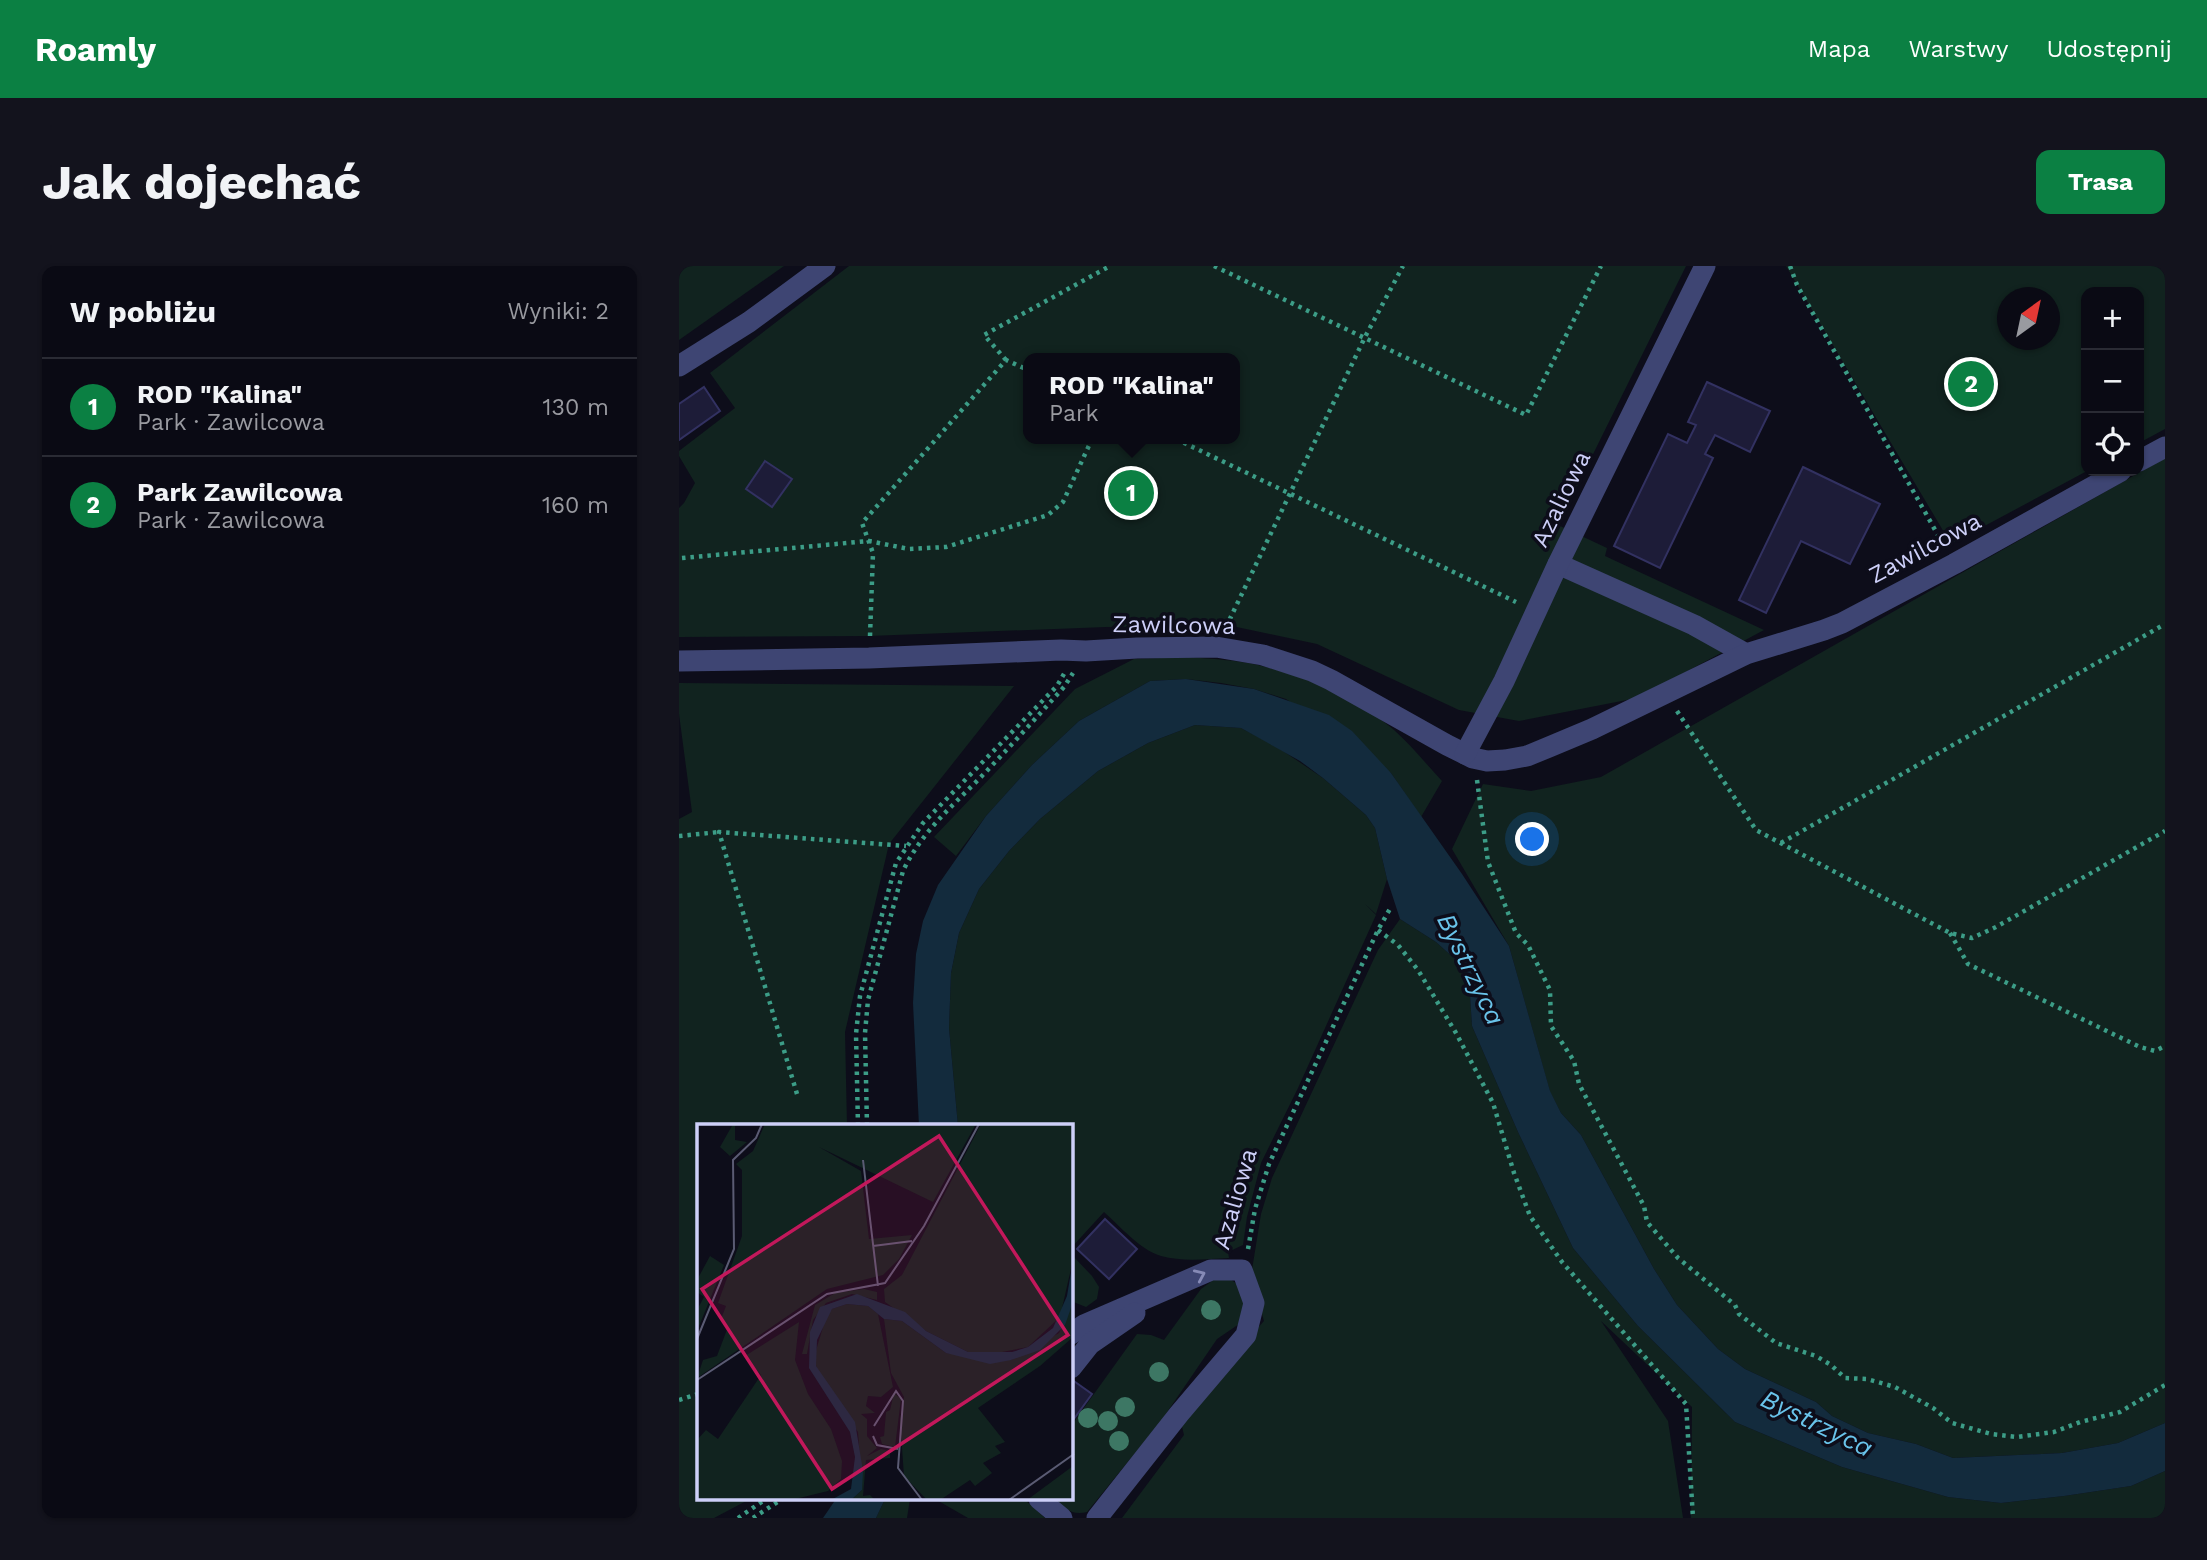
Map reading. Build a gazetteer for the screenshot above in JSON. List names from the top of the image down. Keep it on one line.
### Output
{"streets":{"street":["Azaliowa","Zawilcowa"]},"crossings":[["Azaliowa","Zawilcowa"]],"water":["Bystrzyca"],"north":"top right","page":{"header":"Roamly","nav":["Mapa","Warstwy","Udostępnij"],"buttons":"Trasa","title":"Jak dojechać","heading":["W pobliżu","Wyniki: 2"],"map_buttons":["+","−"],"popup":["ROD \"Kalina\"","Park"],"list":[{"mark":"1","name":"ROD \"Kalina\"","note":"Park · Zawilcowa","value":"130 m"},{"mark":"2","name":"Park Zawilcowa","note":"Park · Zawilcowa","value":"160 m"}],"pins":["2","1"]}}
